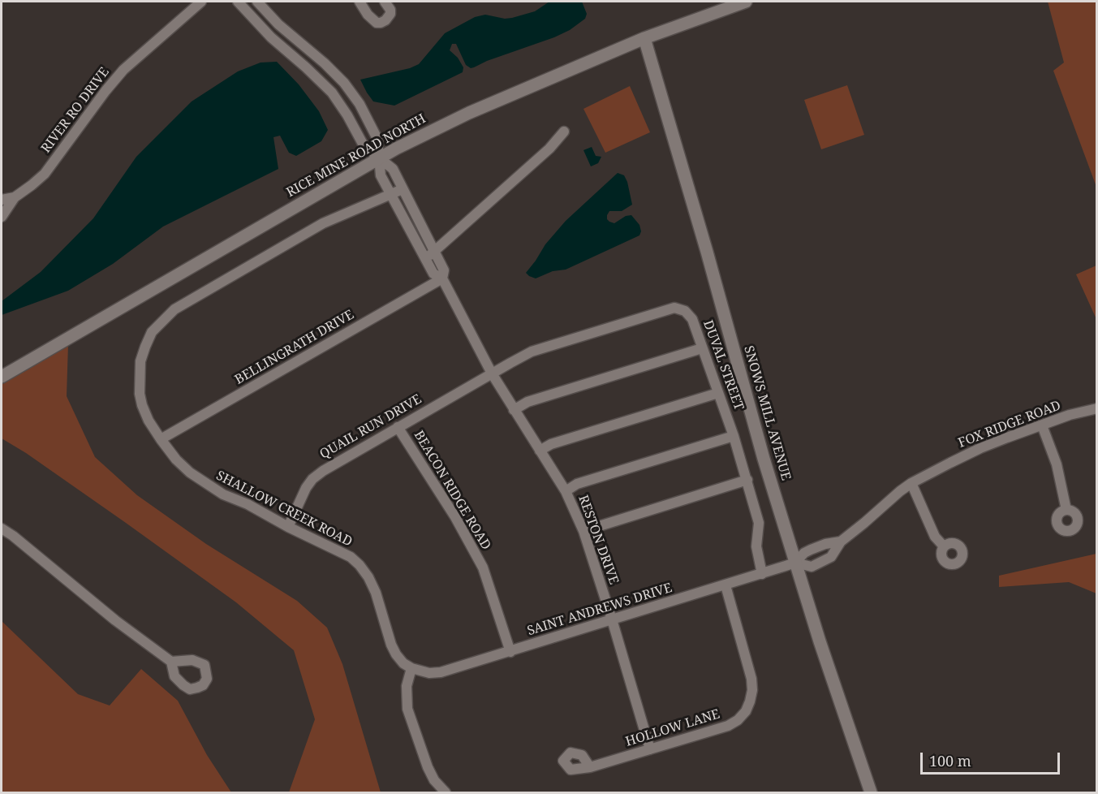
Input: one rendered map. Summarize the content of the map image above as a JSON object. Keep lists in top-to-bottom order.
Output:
{
  "streets": {
    "main road": ["RICE MINE ROAD NORTH", "SNOWS MILL AVENUE"],
    "street": [
      "RIVER RO DRIVE",
      "BELLINGRATH DRIVE",
      "DUVAL STREET",
      "FOX RIDGE ROAD",
      "QUAIL RUN DRIVE",
      "BEACON RIDGE ROAD",
      "SHALLOW CREEK ROAD",
      "RESTON DRIVE",
      "SAINT ANDREWS DRIVE",
      "HOLLOW LANE"
    ]
  },
  "crossings": [
    ["RICE MINE ROAD NORTH", "SNOWS MILL AVENUE"],
    ["RICE MINE ROAD NORTH", "RESTON DRIVE"],
    ["BELLINGRATH DRIVE", "SHALLOW CREEK ROAD"],
    ["BELLINGRATH DRIVE", "RESTON DRIVE"],
    ["DUVAL STREET", "QUAIL RUN DRIVE"],
    ["DUVAL STREET", "RESTON DRIVE"],
    ["DUVAL STREET", "SAINT ANDREWS DRIVE"],
    ["SNOWS MILL AVENUE", "FOX RIDGE ROAD"],
    ["SNOWS MILL AVENUE", "SAINT ANDREWS DRIVE"],
    ["FOX RIDGE ROAD", "SAINT ANDREWS DRIVE"],
    ["QUAIL RUN DRIVE", "BEACON RIDGE ROAD"],
    ["QUAIL RUN DRIVE", "SHALLOW CREEK ROAD"],
    ["QUAIL RUN DRIVE", "RESTON DRIVE"],
    ["BEACON RIDGE ROAD", "SAINT ANDREWS DRIVE"],
    ["SHALLOW CREEK ROAD", "RESTON DRIVE"],
    ["SHALLOW CREEK ROAD", "SAINT ANDREWS DRIVE"],
    ["RESTON DRIVE", "SAINT ANDREWS DRIVE"],
    ["RESTON DRIVE", "HOLLOW LANE"],
    ["SAINT ANDREWS DRIVE", "HOLLOW LANE"]
  ],
  "scale_bar": "100 m"
}
